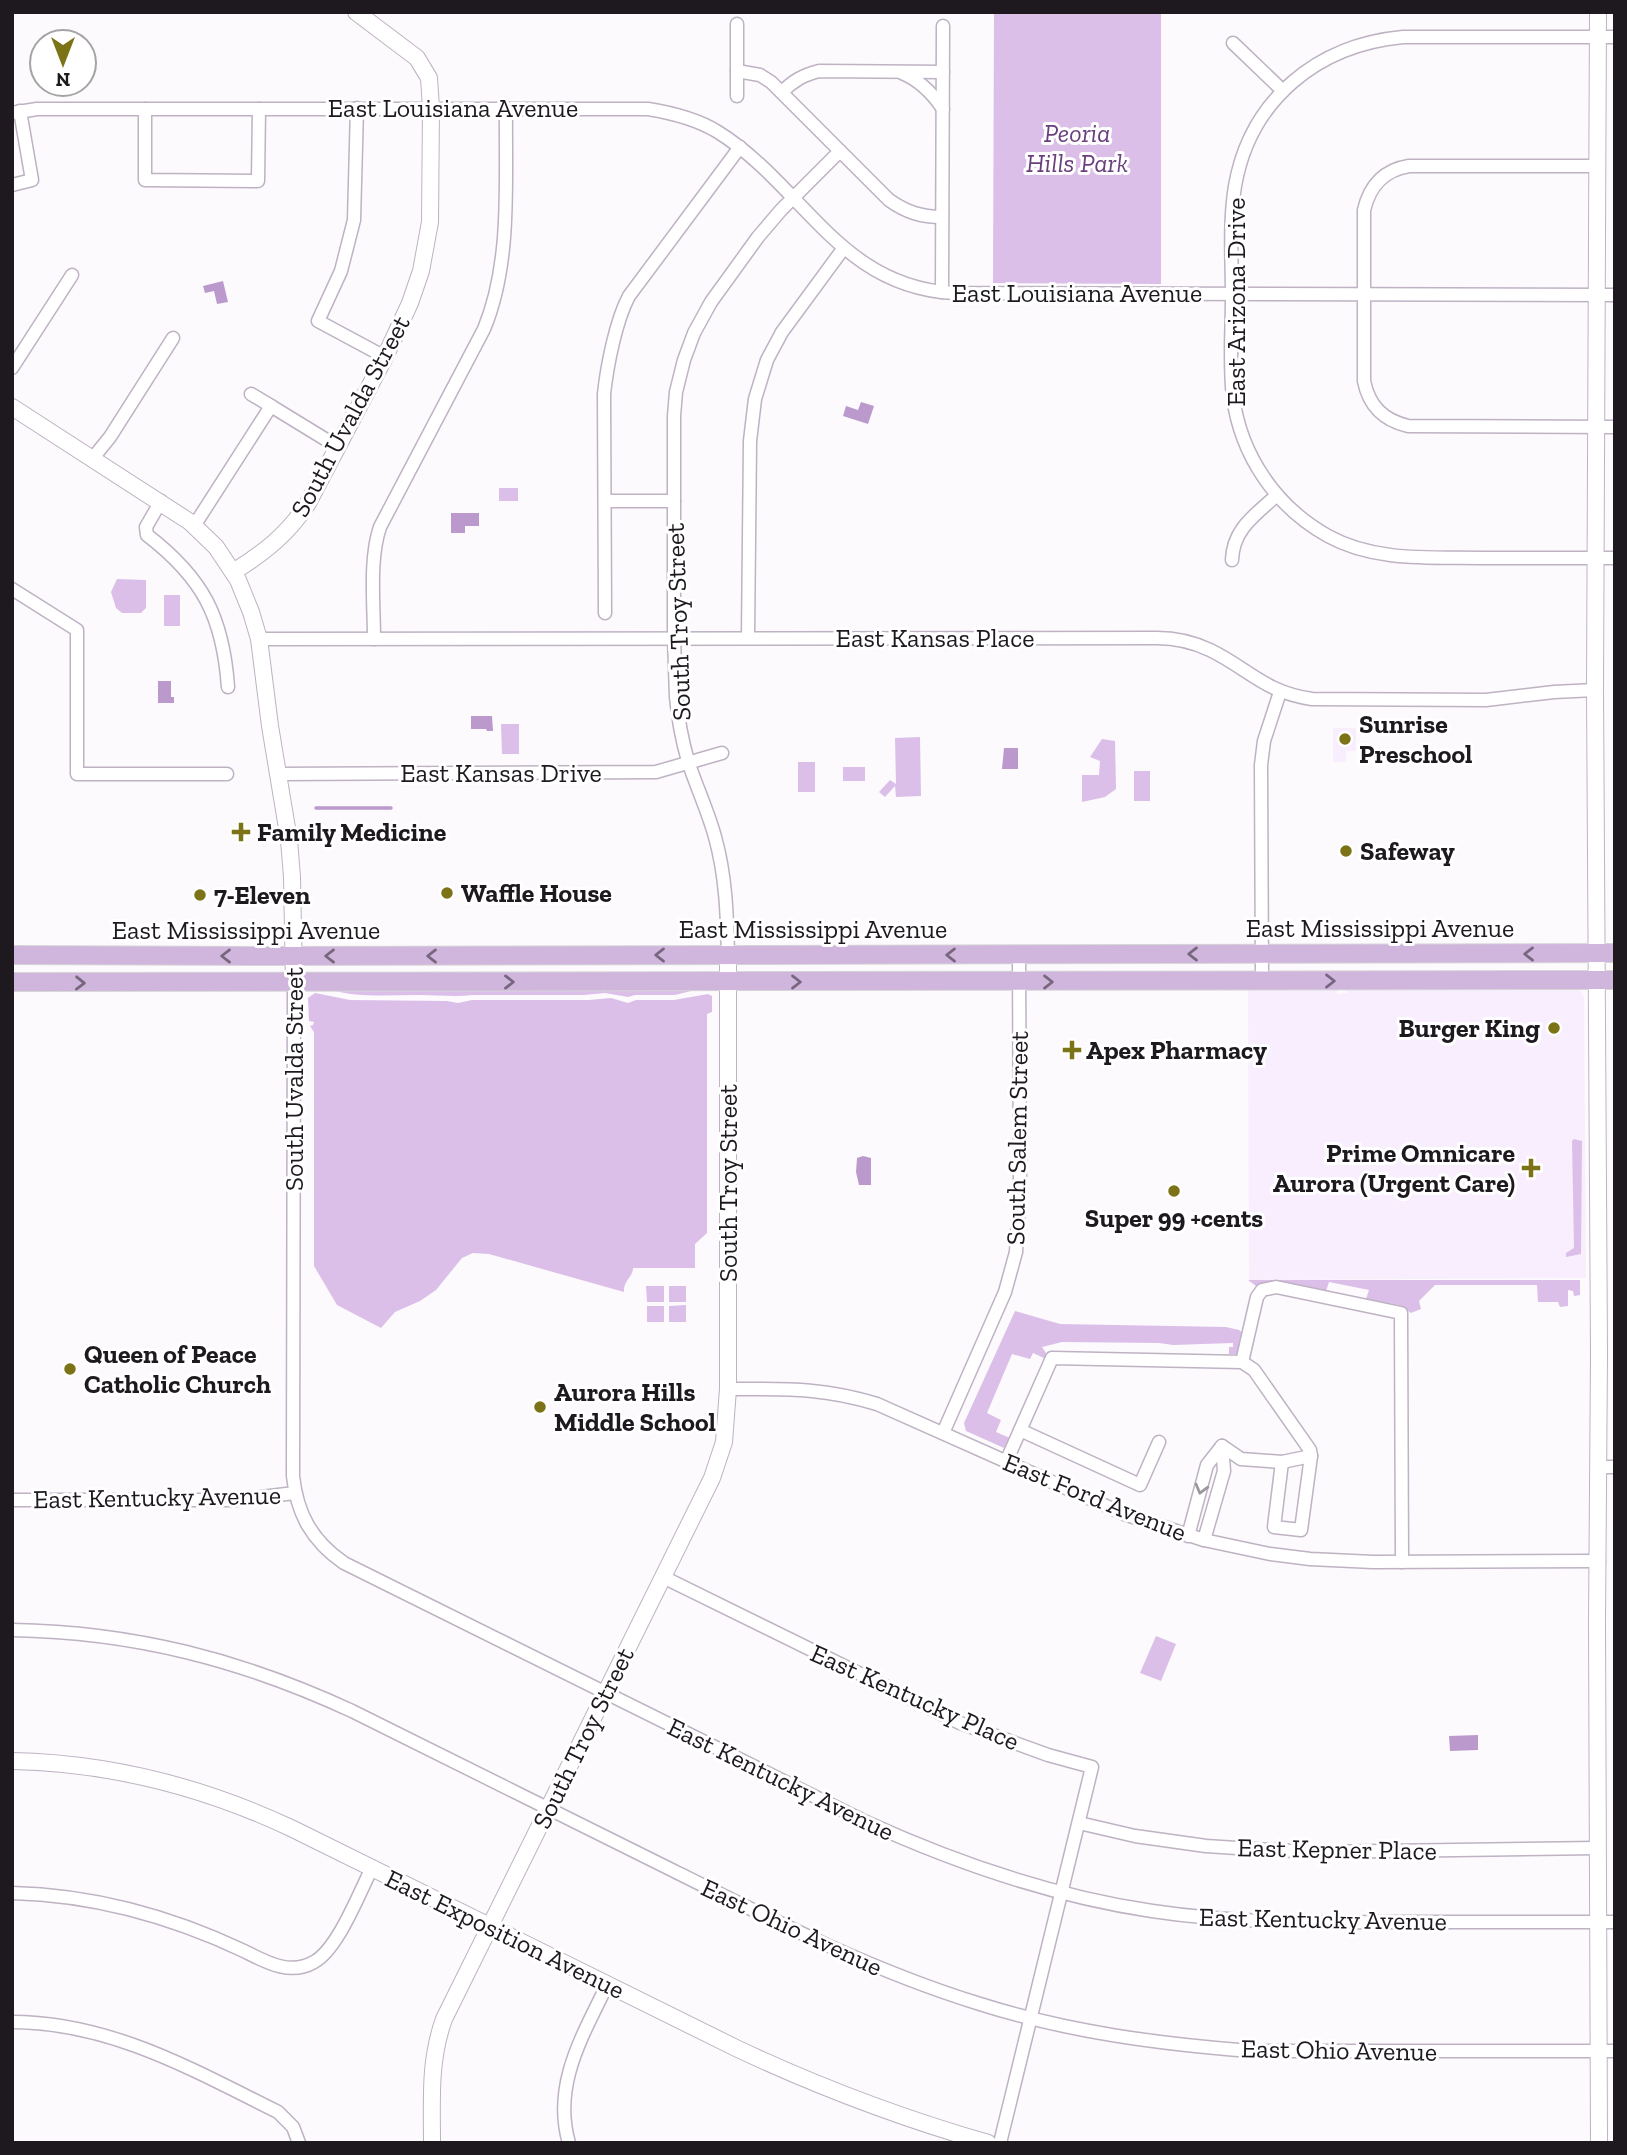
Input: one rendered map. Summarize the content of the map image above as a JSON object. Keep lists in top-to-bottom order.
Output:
{
  "streets": {
    "main road": ["East Mississippi Avenue"],
    "street": [
      "East Louisiana Avenue",
      "East Arizona Drive",
      "South Uvalda Street",
      "South Troy Street",
      "East Kansas Place",
      "East Kansas Drive",
      "South Salem Street",
      "East Kentucky Avenue",
      "East Ford Avenue",
      "East Kentucky Place",
      "East Kepner Place",
      "East Ohio Avenue",
      "East Exposition Avenue"
    ]
  },
  "crossings": [
    ["East Louisiana Avenue", "East Arizona Drive"],
    ["East Louisiana Avenue", "South Uvalda Street"],
    ["East Louisiana Avenue", "South Troy Street"],
    ["South Uvalda Street", "East Kansas Place"],
    ["South Uvalda Street", "East Kansas Drive"],
    ["South Uvalda Street", "East Mississippi Avenue"],
    ["South Uvalda Street", "East Kentucky Avenue"],
    ["South Troy Street", "East Kansas Place"],
    ["South Troy Street", "East Kansas Drive"],
    ["South Troy Street", "East Mississippi Avenue"],
    ["South Troy Street", "East Kentucky Avenue"],
    ["South Troy Street", "East Ford Avenue"],
    ["South Troy Street", "East Kentucky Place"],
    ["South Troy Street", "East Ohio Avenue"],
    ["South Troy Street", "East Exposition Avenue"],
    ["East Mississippi Avenue", "South Salem Street"],
    ["South Salem Street", "East Ford Avenue"],
    ["East Kentucky Avenue", "East Kentucky Place"],
    ["East Kentucky Place", "East Kepner Place"],
    ["East Kentucky Place", "East Ohio Avenue"]
  ],
  "parks": ["Peoria Hills Park"],
  "places": {
    "other": [
      "Sunrise Preschool",
      "Safeway",
      "Waffle House",
      "7-Eleven",
      "Burger King",
      "Super 99 +cents",
      "Queen of Peace Catholic Church",
      "Aurora Hills Middle School"
    ],
    "health": ["Family Medicine", "Apex Pharmacy", "Prime Omnicare Aurora (Urgent Care)"]
  },
  "north": "bottom"
}
